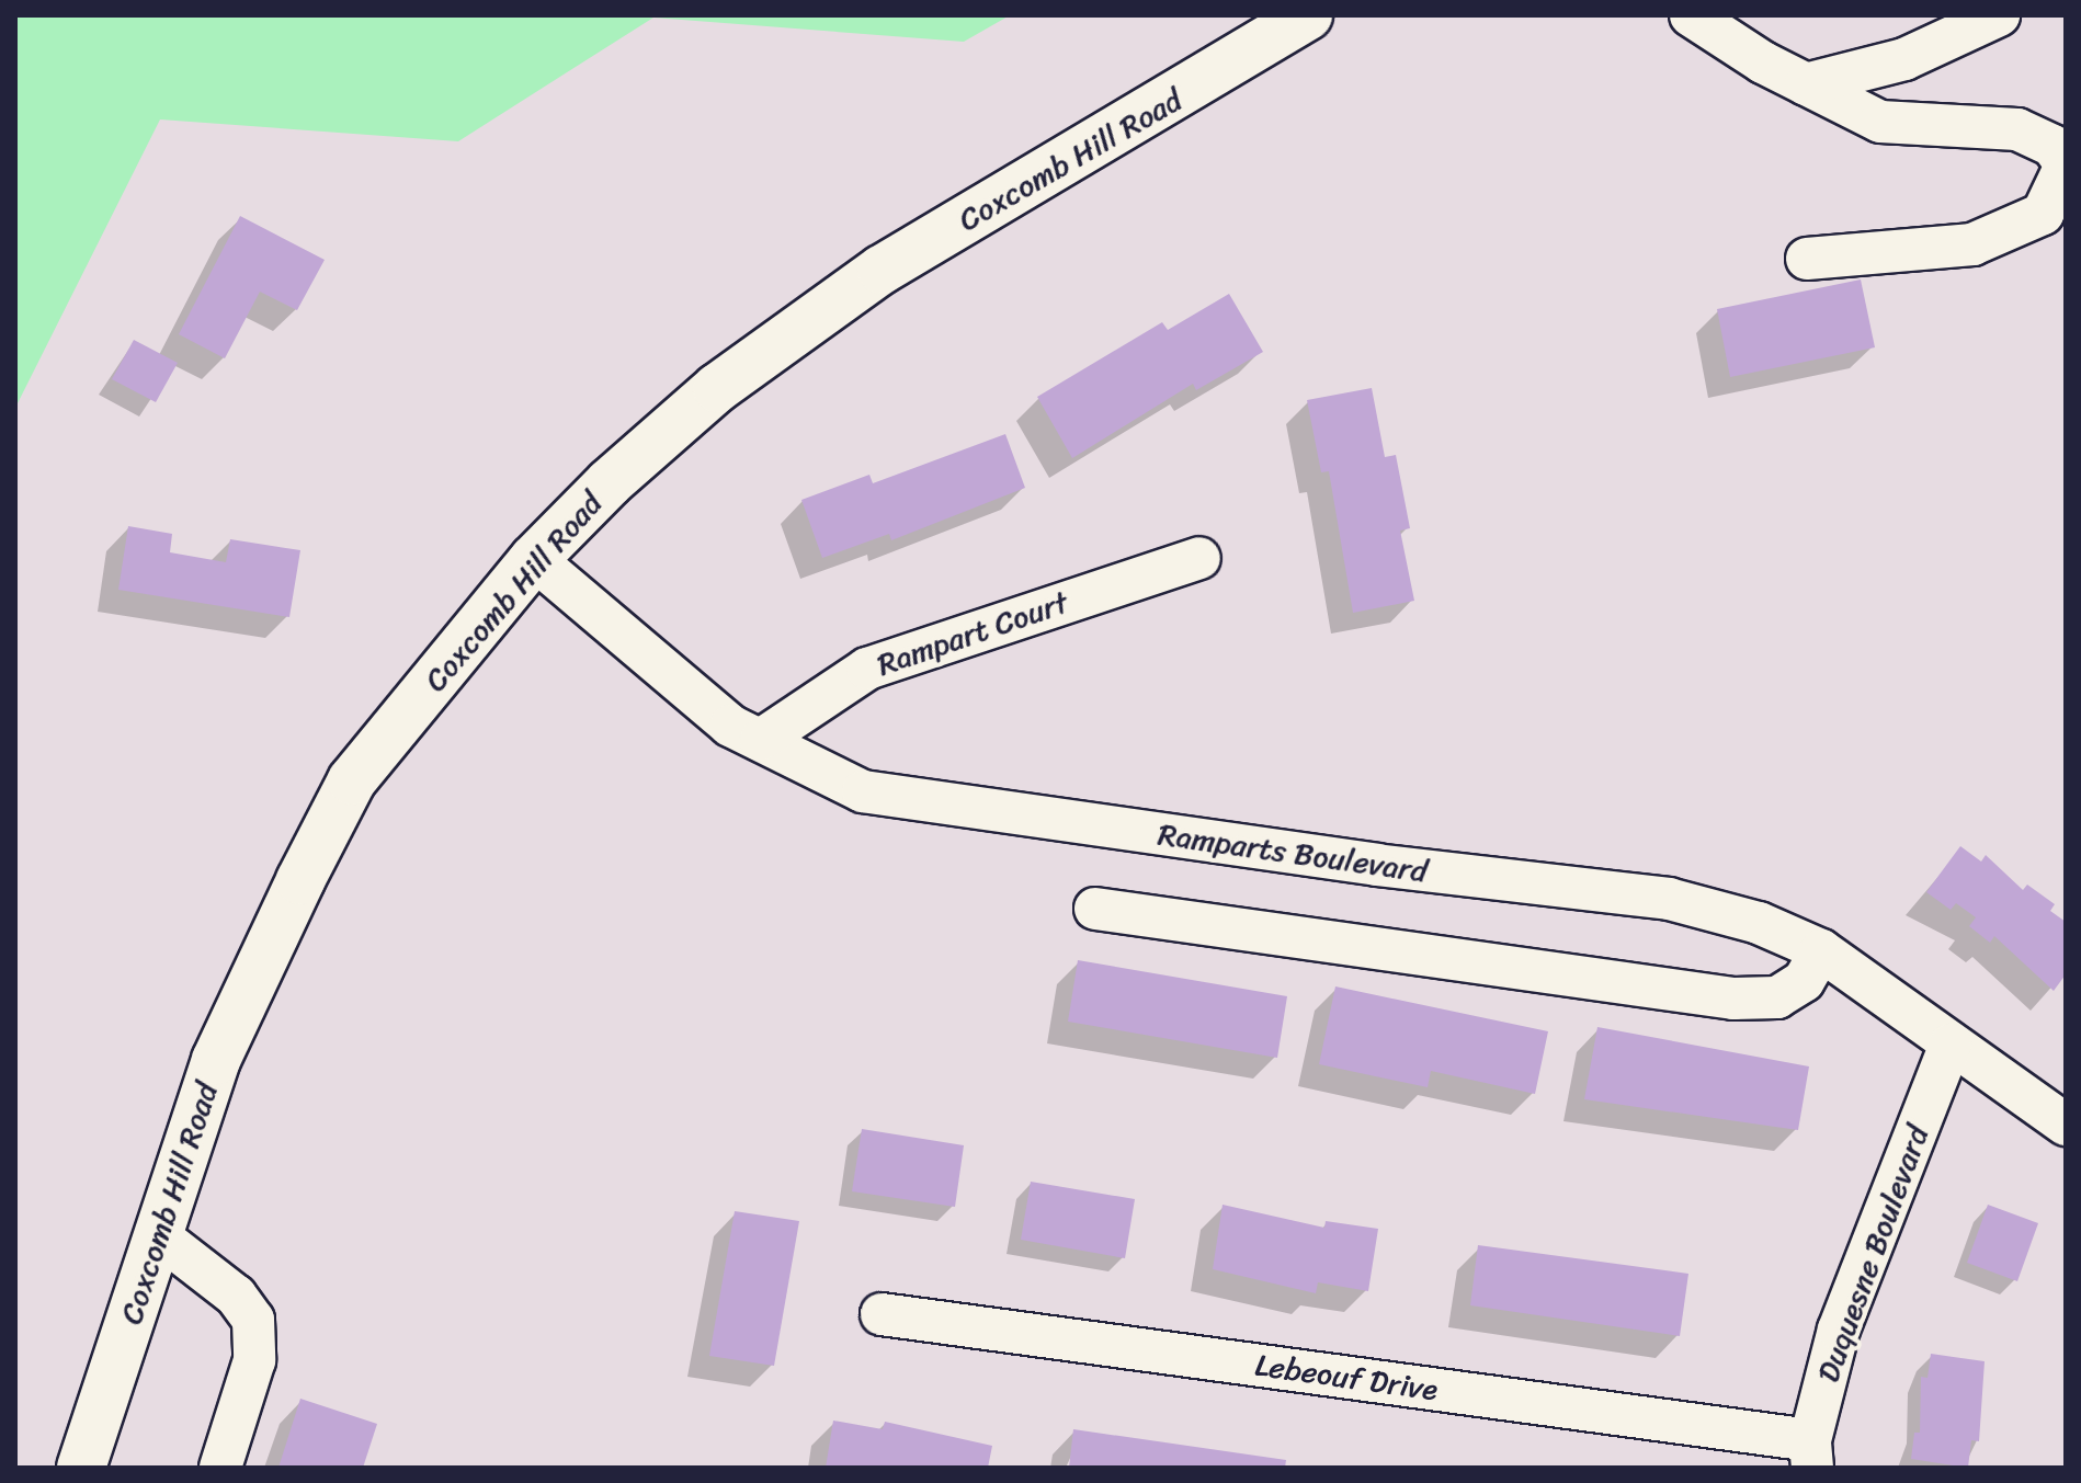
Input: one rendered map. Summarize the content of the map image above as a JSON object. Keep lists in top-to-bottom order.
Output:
{
  "streets": {
    "main road": ["Coxcomb Hill Road"],
    "street": [
      "Rampart Court",
      "Ramparts Boulevard",
      "Duquesne Boulevard",
      "Lebeouf Drive"
    ]
  },
  "crossings": [
    ["Coxcomb Hill Road", "Ramparts Boulevard"],
    ["Rampart Court", "Ramparts Boulevard"],
    ["Ramparts Boulevard", "Duquesne Boulevard"],
    ["Duquesne Boulevard", "Lebeouf Drive"]
  ]
}
